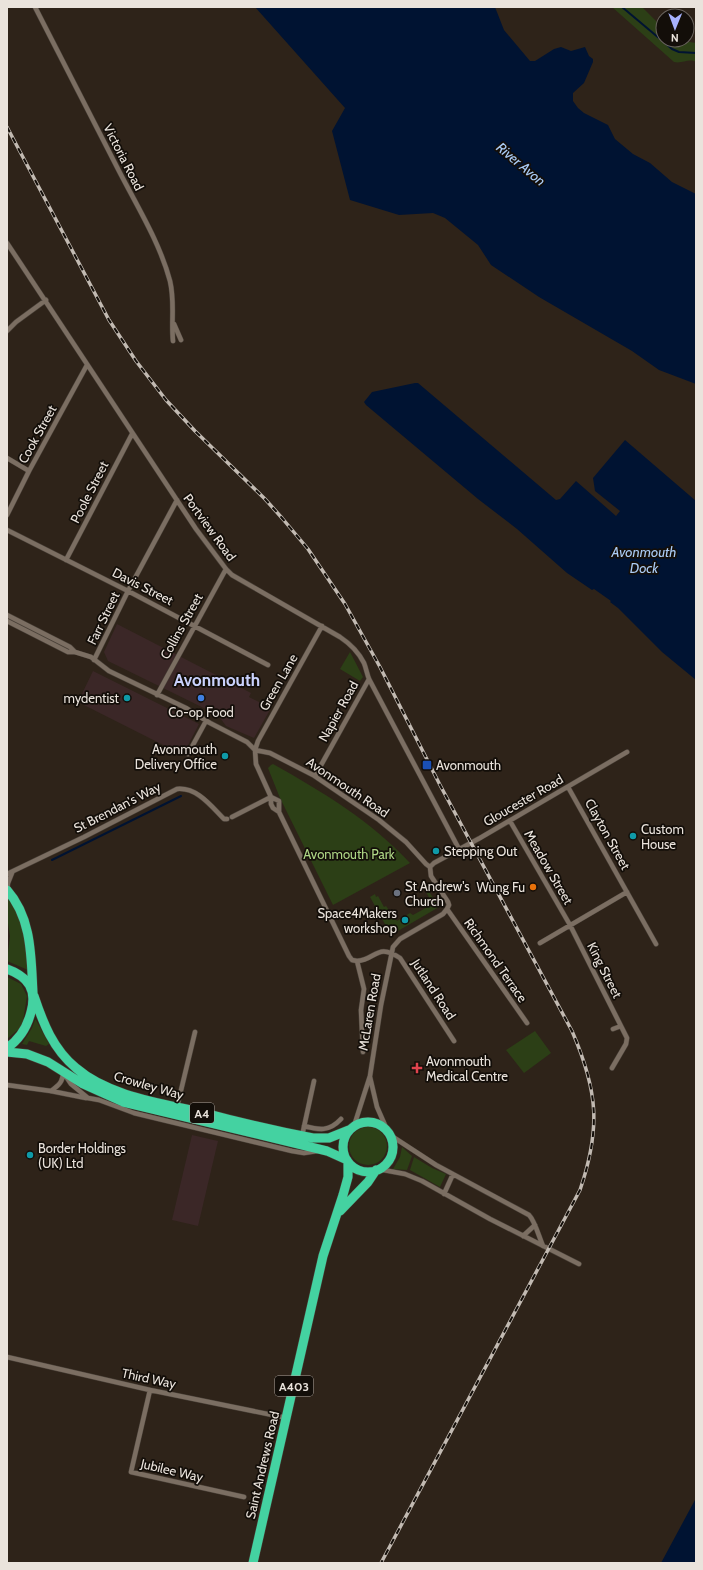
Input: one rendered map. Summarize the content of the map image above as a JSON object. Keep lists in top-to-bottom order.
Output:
{
  "streets": {
    "highway": [
      "Crowley Way",
      "A4",
      "A403",
      "Saint Andrews Road"
    ],
    "street": [
      "Victoria Road",
      "Cook Street",
      "Poole Street",
      "Portview Road",
      "Davis Street",
      "Farr Street",
      "Collins Street",
      "Green Lane",
      "Napier Road",
      "Avonmouth Road",
      "Gloucester Road",
      "St Brendan's Way",
      "Clayton Street",
      "Meadow Street",
      "Richmond Terrace",
      "King Street",
      "Jutland Road",
      "McLaren Road",
      "Third Way",
      "Jubilee Way"
    ]
  },
  "crossings": [
    ["Cook Street", "Portview Road"],
    ["Poole Street", "Portview Road"],
    ["Poole Street", "Davis Street"],
    ["Portview Road", "Farr Street"],
    ["Portview Road", "Collins Street"],
    ["Portview Road", "Green Lane"],
    ["Portview Road", "Napier Road"],
    ["Portview Road", "Gloucester Road"],
    ["Davis Street", "Farr Street"],
    ["Davis Street", "Collins Street"],
    ["Farr Street", "Avonmouth Road"],
    ["Collins Street", "Avonmouth Road"],
    ["Green Lane", "Avonmouth Road"],
    ["Napier Road", "Avonmouth Road"],
    ["Avonmouth Road", "Gloucester Road"],
    ["Avonmouth Road", "Richmond Terrace"],
    ["Gloucester Road", "Clayton Street"],
    ["Gloucester Road", "Meadow Street"],
    ["Gloucester Road", "Richmond Terrace"],
    ["St Brendan's Way", "A4"],
    ["Meadow Street", "King Street"],
    ["Richmond Terrace", "McLaren Road"],
    ["Jutland Road", "McLaren Road"],
    ["McLaren Road", "Crowley Way"],
    ["McLaren Road", "Saint Andrews Road"],
    ["Crowley Way", "A4"],
    ["Crowley Way", "Saint Andrews Road"],
    ["Third Way", "Saint Andrews Road"],
    ["Third Way", "Jubilee Way"]
  ],
  "districts": ["Avonmouth"],
  "water": ["River Avon", "Avonmouth Dock"],
  "parks": ["Avonmouth Park"],
  "places": {
    "other": [
      "mydentist",
      "Co-op Food",
      "Avonmouth Delivery Office",
      "Custom House",
      "Stepping Out",
      "Wung Fu",
      "St Andrew's Church",
      "Space4Makers workshop",
      "Border Holdings (UK) Ltd"
    ],
    "transit": ["Avonmouth"],
    "health": ["Avonmouth Medical Centre"]
  },
  "north": "bottom"
}
